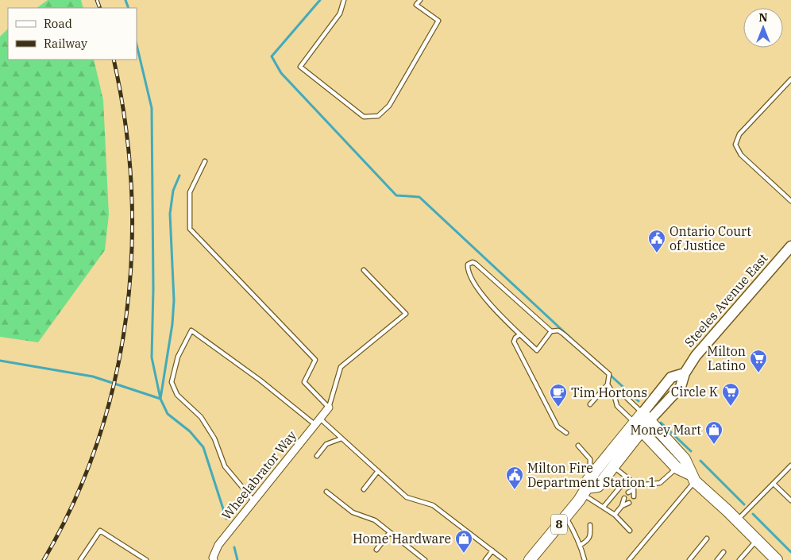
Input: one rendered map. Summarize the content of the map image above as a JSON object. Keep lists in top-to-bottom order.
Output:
{
  "streets": {
    "main road": ["Steeles Avenue East", "8"],
    "street": ["Wheelabrator Way"]
  },
  "places": {
    "public building": ["Ontario Court of Justice", "Milton Fire Department Station 1"],
    "supermarket": ["Milton Latino", "Circle K"],
    "cafe": ["Tim Hortons"],
    "shop": ["Money Mart", "Home Hardware"]
  },
  "legend": ["Road", "Railway"],
  "north": "top"
}
